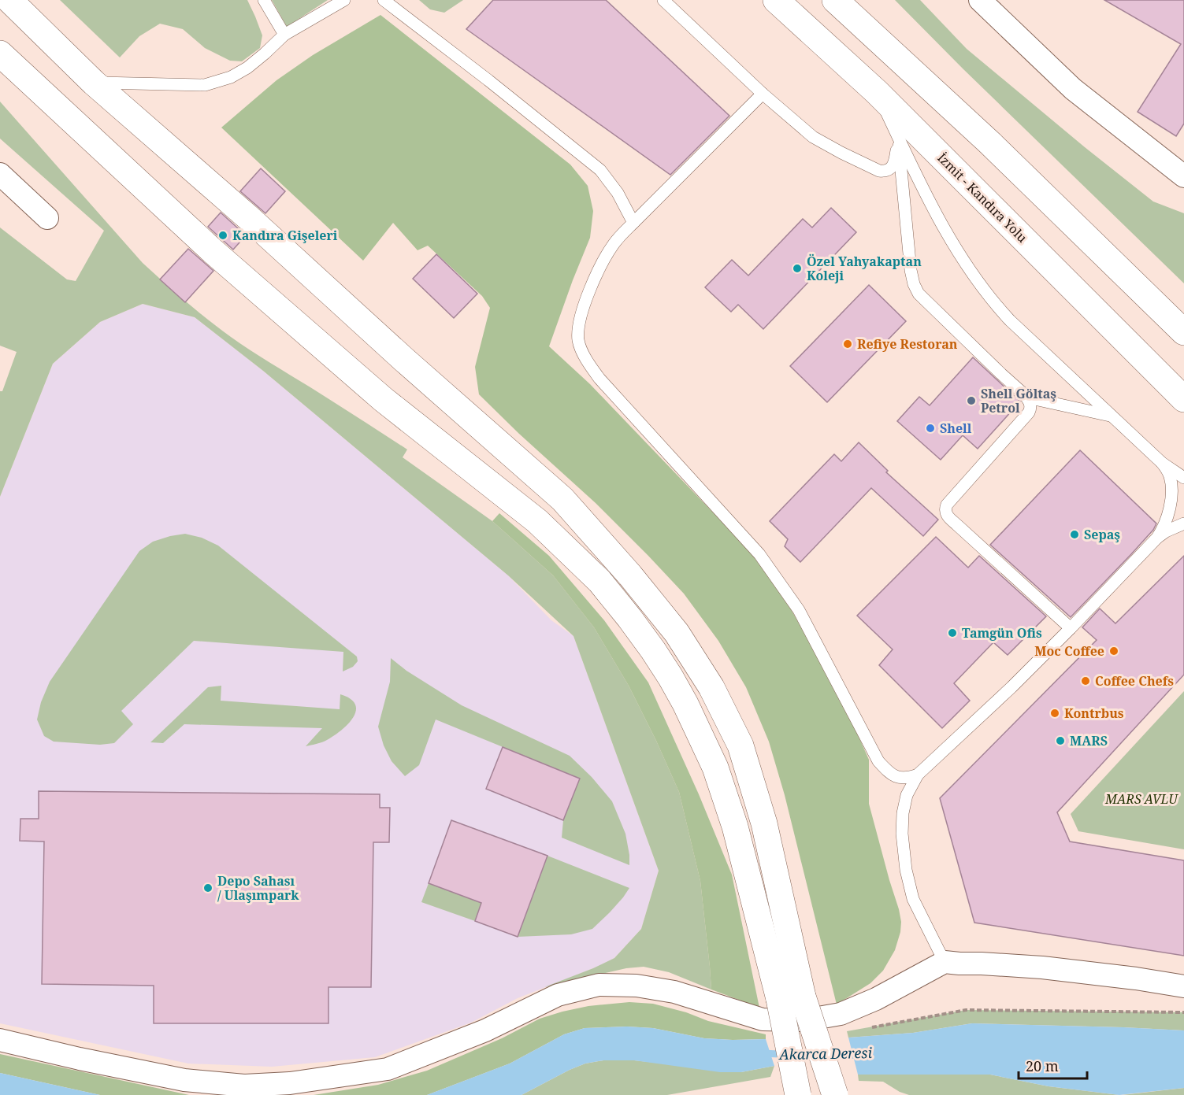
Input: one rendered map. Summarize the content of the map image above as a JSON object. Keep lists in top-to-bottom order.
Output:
{
  "streets": {
    "highway": ["İzmit - Kandıra Yolu"]
  },
  "water": ["Akarca Deresi"],
  "parks": ["MARS AVLU"],
  "places": [
    "Kandıra Gişeleri",
    "Özel Yahyakaptan Koleji",
    "Refiye Restoran",
    "Shell Göltaş Petrol",
    "Shell",
    "Sepaş",
    "Tamgün Ofis",
    "Moc Coffee",
    "Coffee Chefs",
    "Kontrbus",
    "MARS",
    "Depo Sahası / Ulaşımpark"
  ],
  "scale_bar": "20 m"
}
